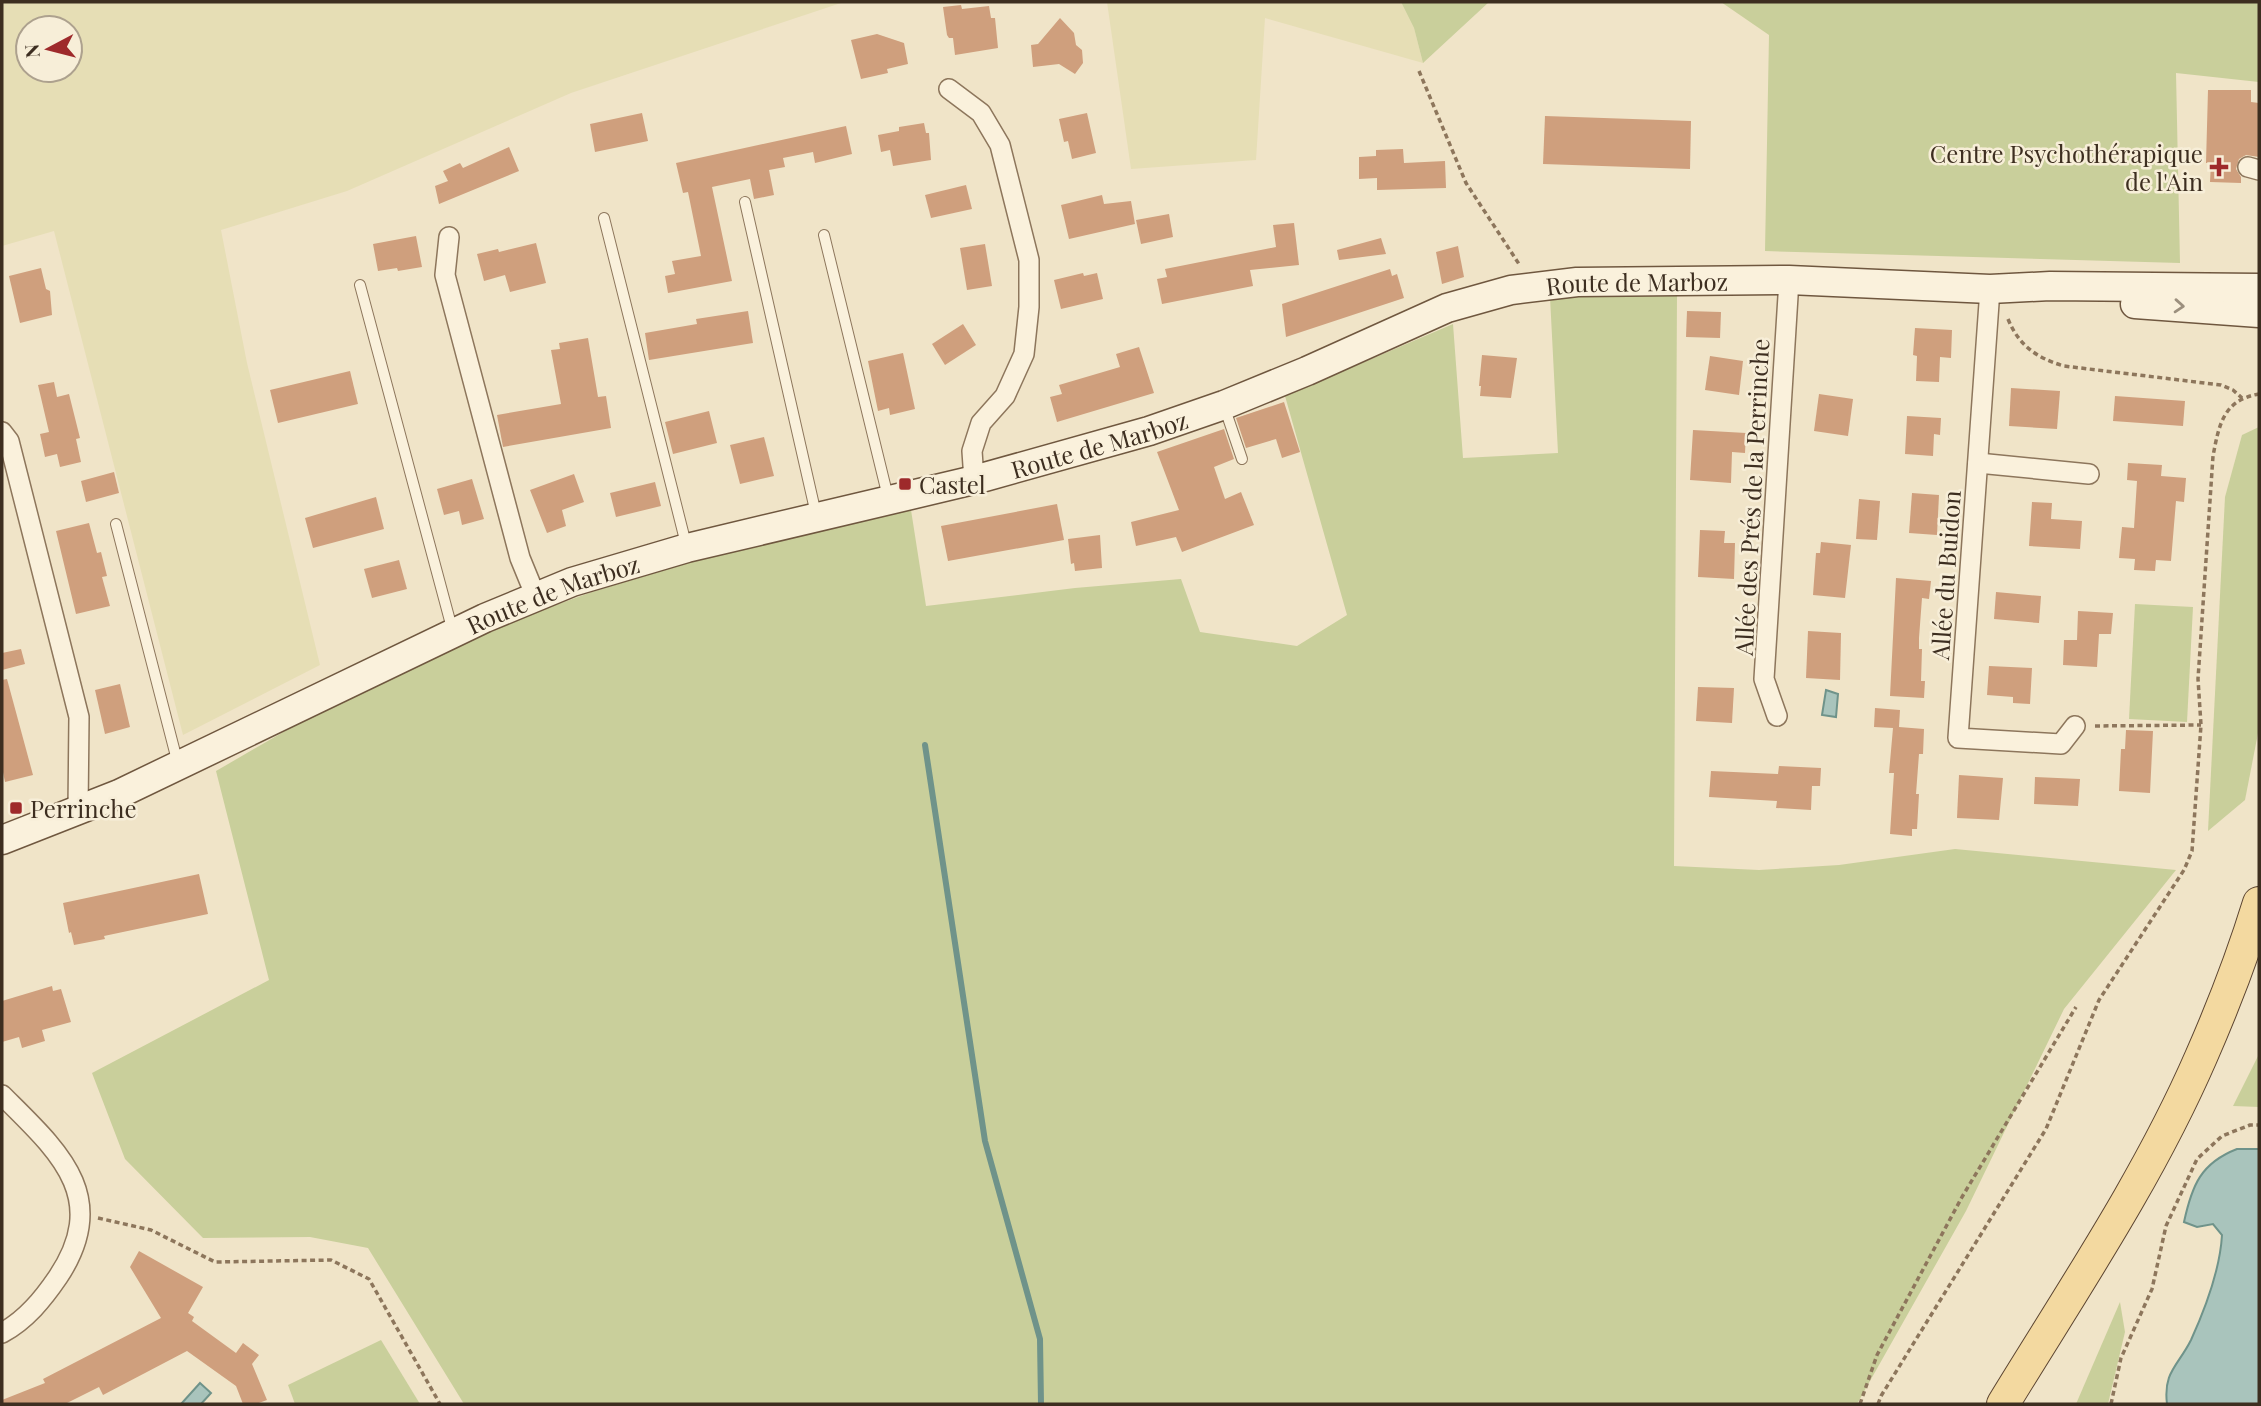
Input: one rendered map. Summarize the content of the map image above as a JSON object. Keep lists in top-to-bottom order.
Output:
{
  "streets": {
    "main road": ["Route de Marboz"],
    "street": ["Allée des Prés de la Perrinche", "Allée du Buidon"]
  },
  "crossings": [
    ["Route de Marboz", "Allée des Prés de la Perrinche"],
    ["Route de Marboz", "Allée du Buidon"]
  ],
  "places": {
    "health": ["Centre Psychothérapique de l'Ain"],
    "transit": ["Castel", "Perrinche"]
  },
  "north": "left"
}
